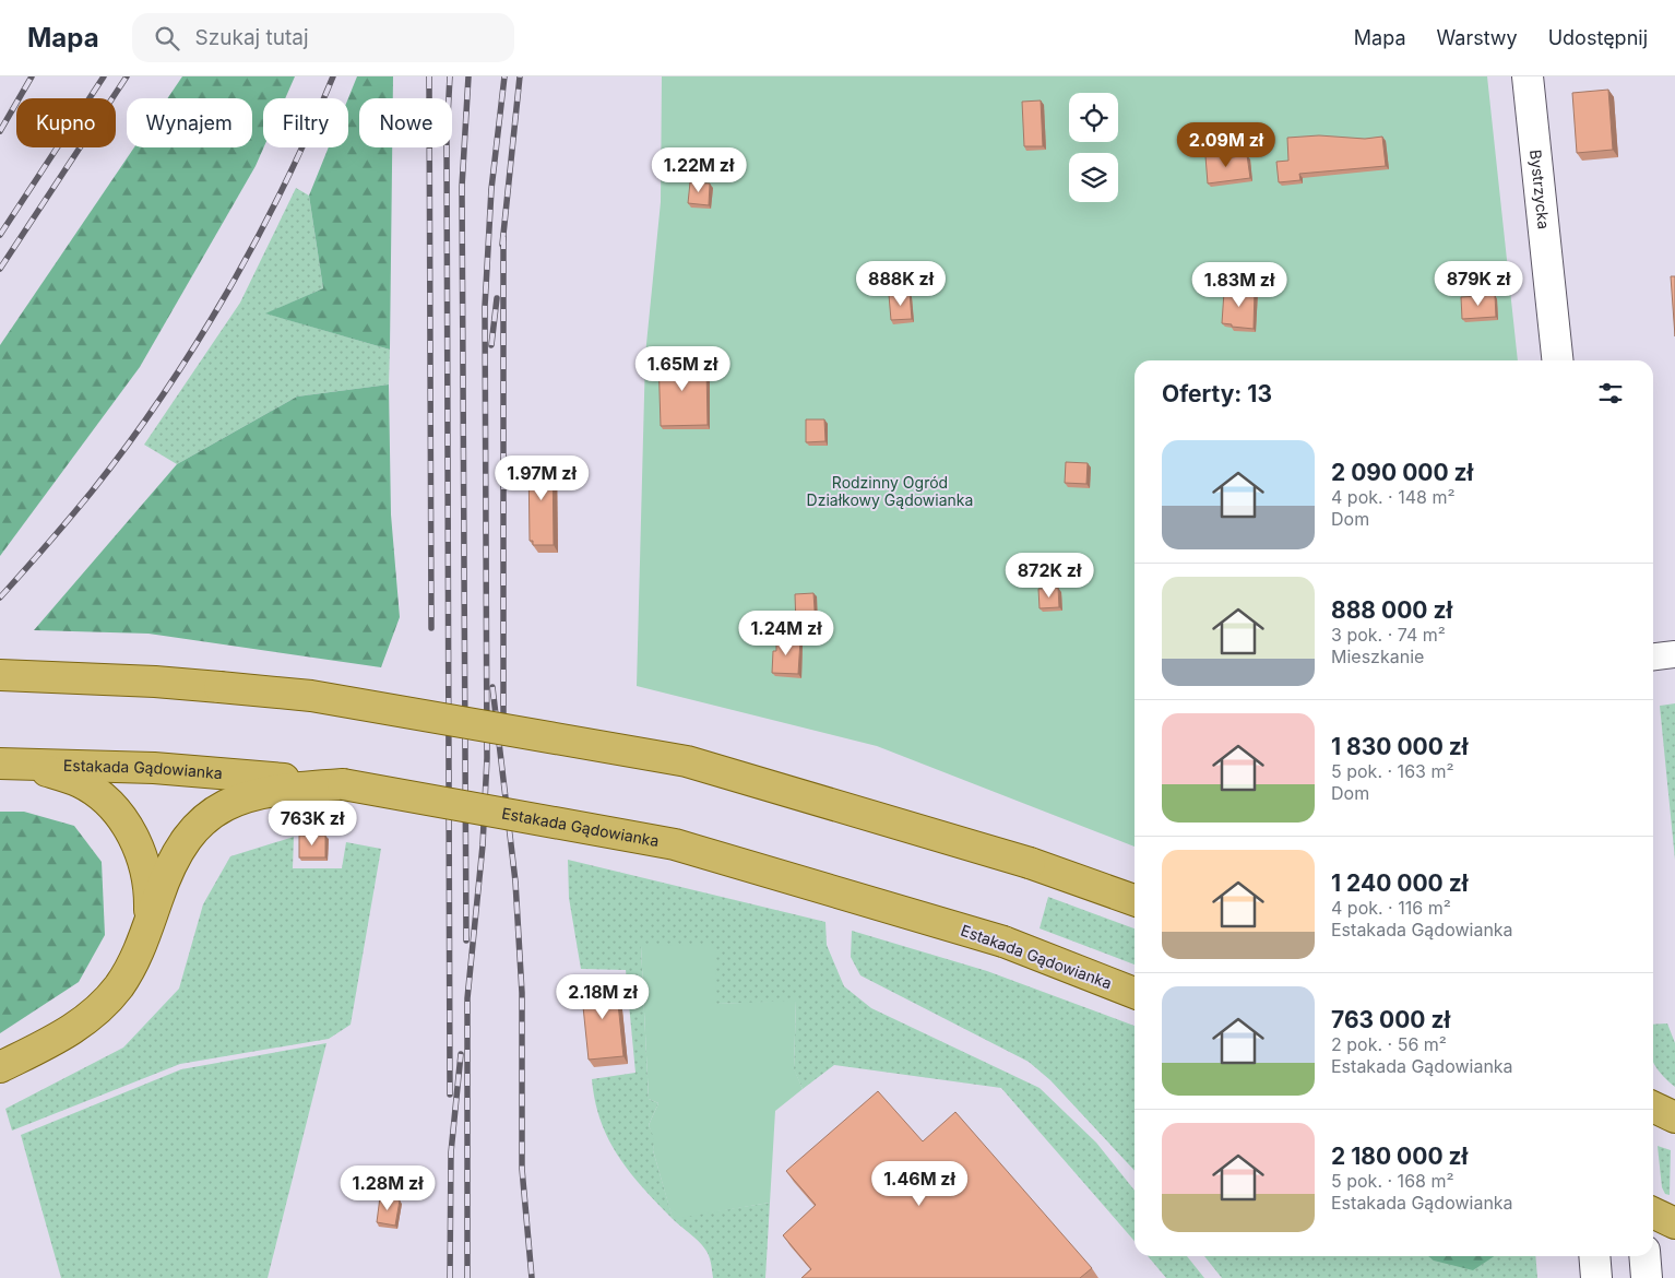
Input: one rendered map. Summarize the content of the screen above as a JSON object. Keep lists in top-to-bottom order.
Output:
{
  "streets": {
    "main road": ["Estakada Gądowianka"],
    "street": ["Bystrzycka"]
  },
  "parks": ["Rodzinny Ogród Działkowy Gądowianka"],
  "page": {
    "header": "Mapa",
    "search": "Szukaj tutaj",
    "nav": ["Mapa", "Warstwy", "Udostępnij"],
    "chip": [
      "Kupno",
      "Wynajem",
      "Filtry",
      "Nowe"
    ],
    "price": [
      "2.09M zł",
      "1.22M zł",
      "888K zł",
      "879K zł",
      "1.83M zł",
      "1.65M zł",
      "1.97M zł",
      "872K zł",
      "1.24M zł",
      "763K zł",
      "2.18M zł",
      "1.46M zł",
      "1.28M zł"
    ],
    "heading": "Oferty: 13",
    "list": [
      {
        "name": "2 090 000 zł",
        "note": "4 pok. · 148 m² · Dom"
      },
      {
        "name": "888 000 zł",
        "note": "3 pok. · 74 m² · Mieszkanie"
      },
      {
        "name": "1 830 000 zł",
        "note": "5 pok. · 163 m² · Dom"
      },
      {
        "name": "1 240 000 zł",
        "note": "4 pok. · 116 m² · Estakada Gądowianka"
      },
      {
        "name": "763 000 zł",
        "note": "2 pok. · 56 m² · Estakada Gądowianka"
      },
      {
        "name": "2 180 000 zł",
        "note": "5 pok. · 168 m² · Estakada Gądowianka"
      }
    ]
  }
}
